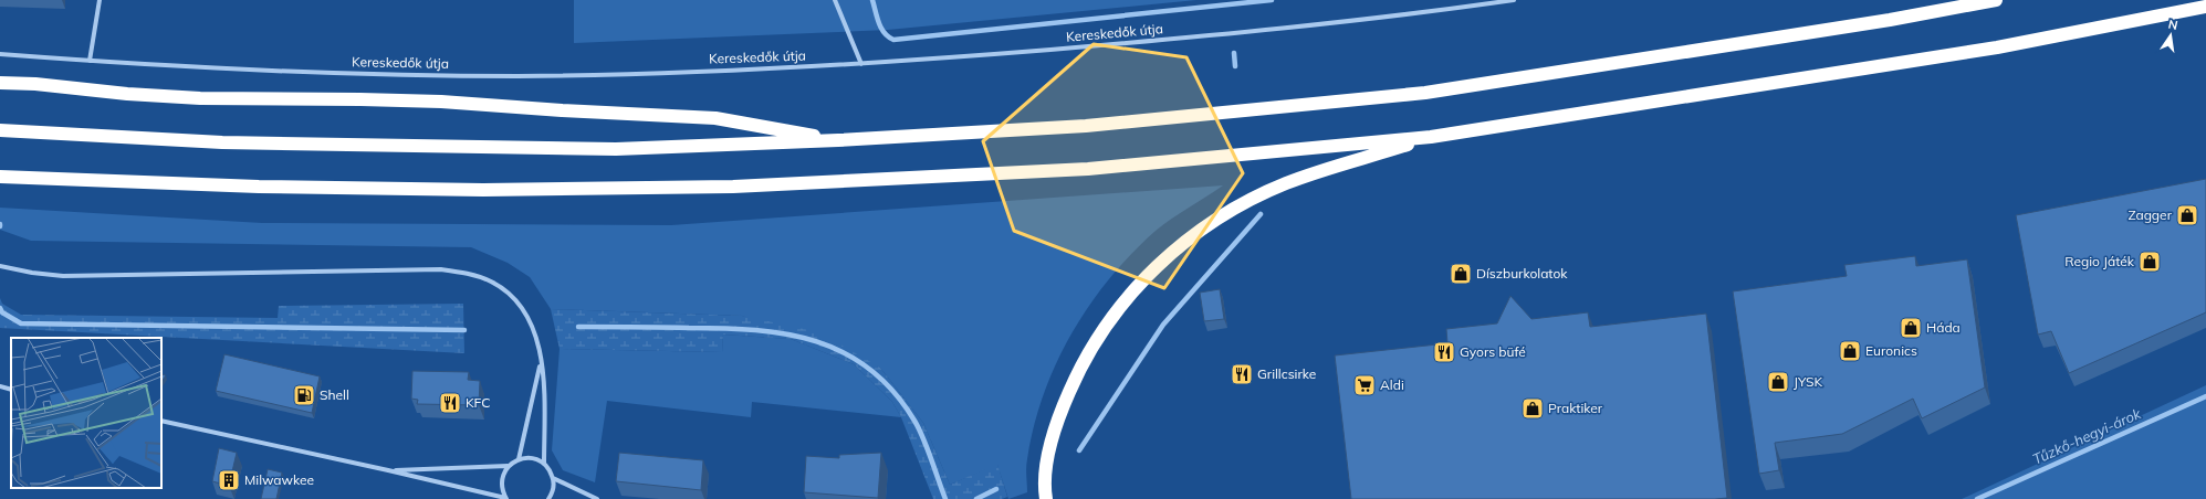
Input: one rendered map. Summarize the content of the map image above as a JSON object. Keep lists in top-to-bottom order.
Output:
{
  "streets": {
    "street": ["Kereskedők útja"]
  },
  "water": ["Tűzkő-hegyi-árok"],
  "places": {
    "shop": [
      "Zagger",
      "Regio Játék",
      "Díszburkolatok",
      "Háda",
      "Euronics",
      "JYSK",
      "Praktiker"
    ],
    "restaurant": ["Gyors büfé", "Grillcsirke", "KFC"],
    "supermarket": ["Aldi"],
    "fuel station": ["Shell"],
    "building": ["Milwawkee"]
  },
  "north": "top"
}
